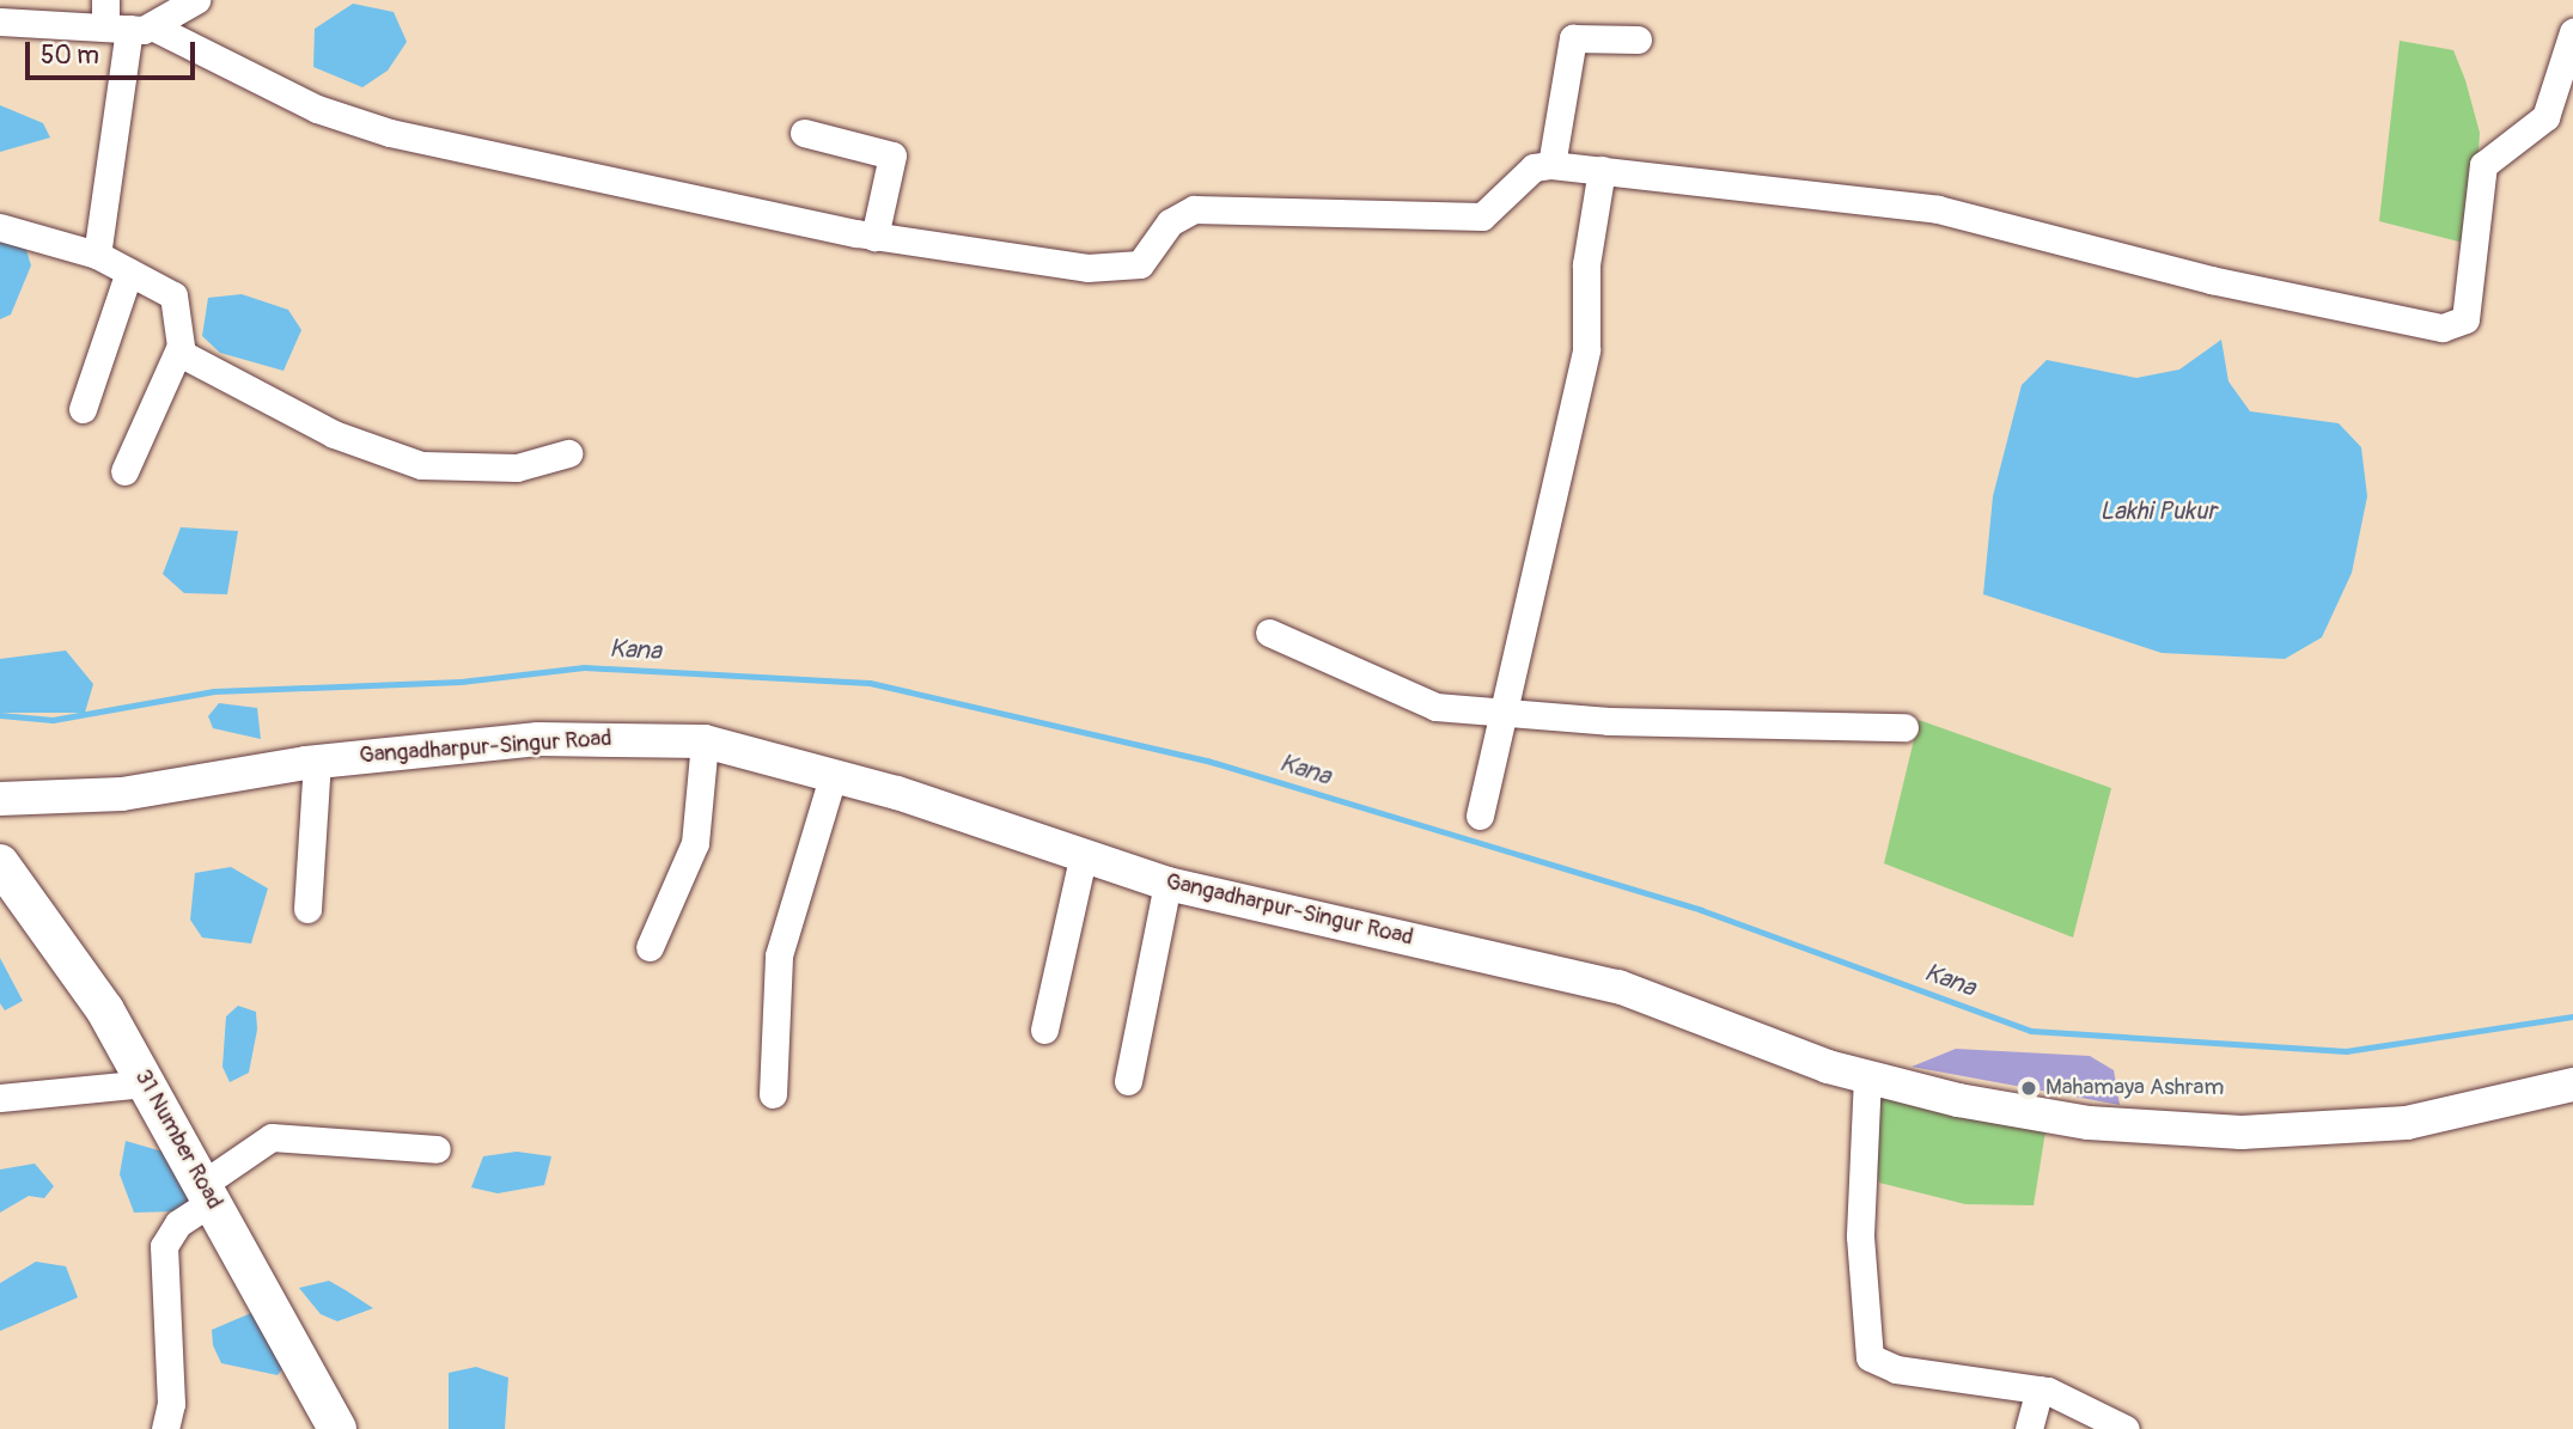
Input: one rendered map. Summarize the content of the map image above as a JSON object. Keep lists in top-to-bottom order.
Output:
{
  "streets": {
    "main road": ["31 Number Road"],
    "street": ["Gangadharpur-Singur Road"]
  },
  "water": ["Lakhi Pukur", "Kana"],
  "places": ["Mahamaya Ashram"],
  "scale_bar": "50 m"
}
